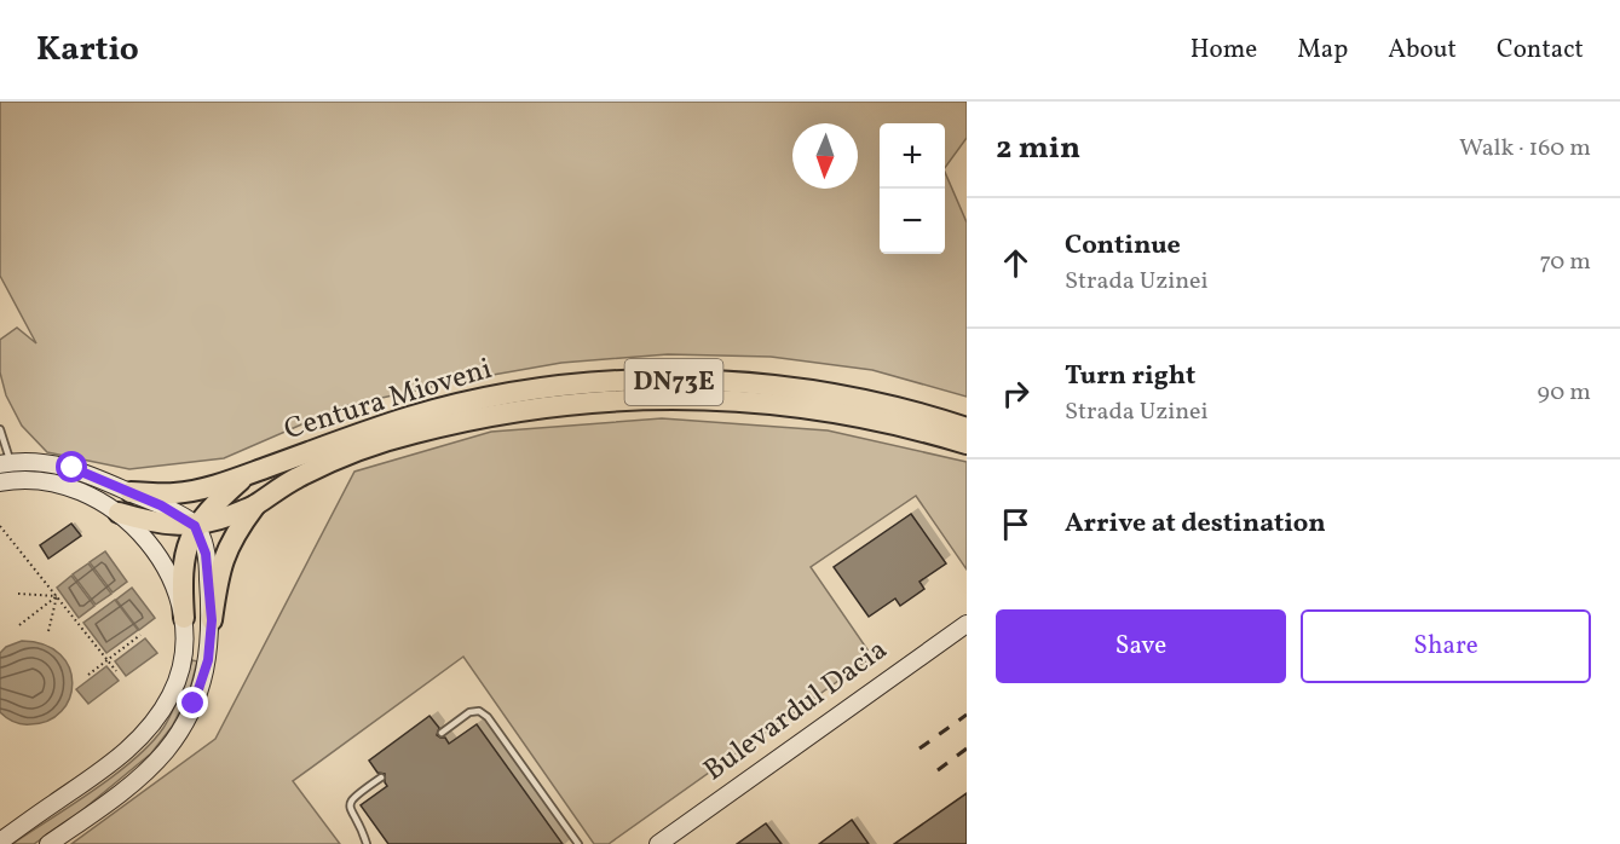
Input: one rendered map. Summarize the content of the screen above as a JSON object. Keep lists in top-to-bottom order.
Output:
{
  "streets": {
    "highway": ["DN73E", "Centura Mioveni"],
    "street": ["Bulevardul Dacia"]
  },
  "crossings": [
    ["DN73E", "Centura Mioveni"]
  ],
  "north": "bottom",
  "page": {
    "header": "Kartio",
    "nav": [
      "Home",
      "Map",
      "About",
      "Contact"
    ],
    "heading": ["2 min", "Walk · 160 m"],
    "map_buttons": ["+", "−"],
    "list": [
      ["Continue", "Strada Uzinei", "70 m"],
      ["Turn right", "Strada Uzinei", "90 m"],
      "Arrive at destination"
    ],
    "buttons": ["Save", "Share"]
  }
}
